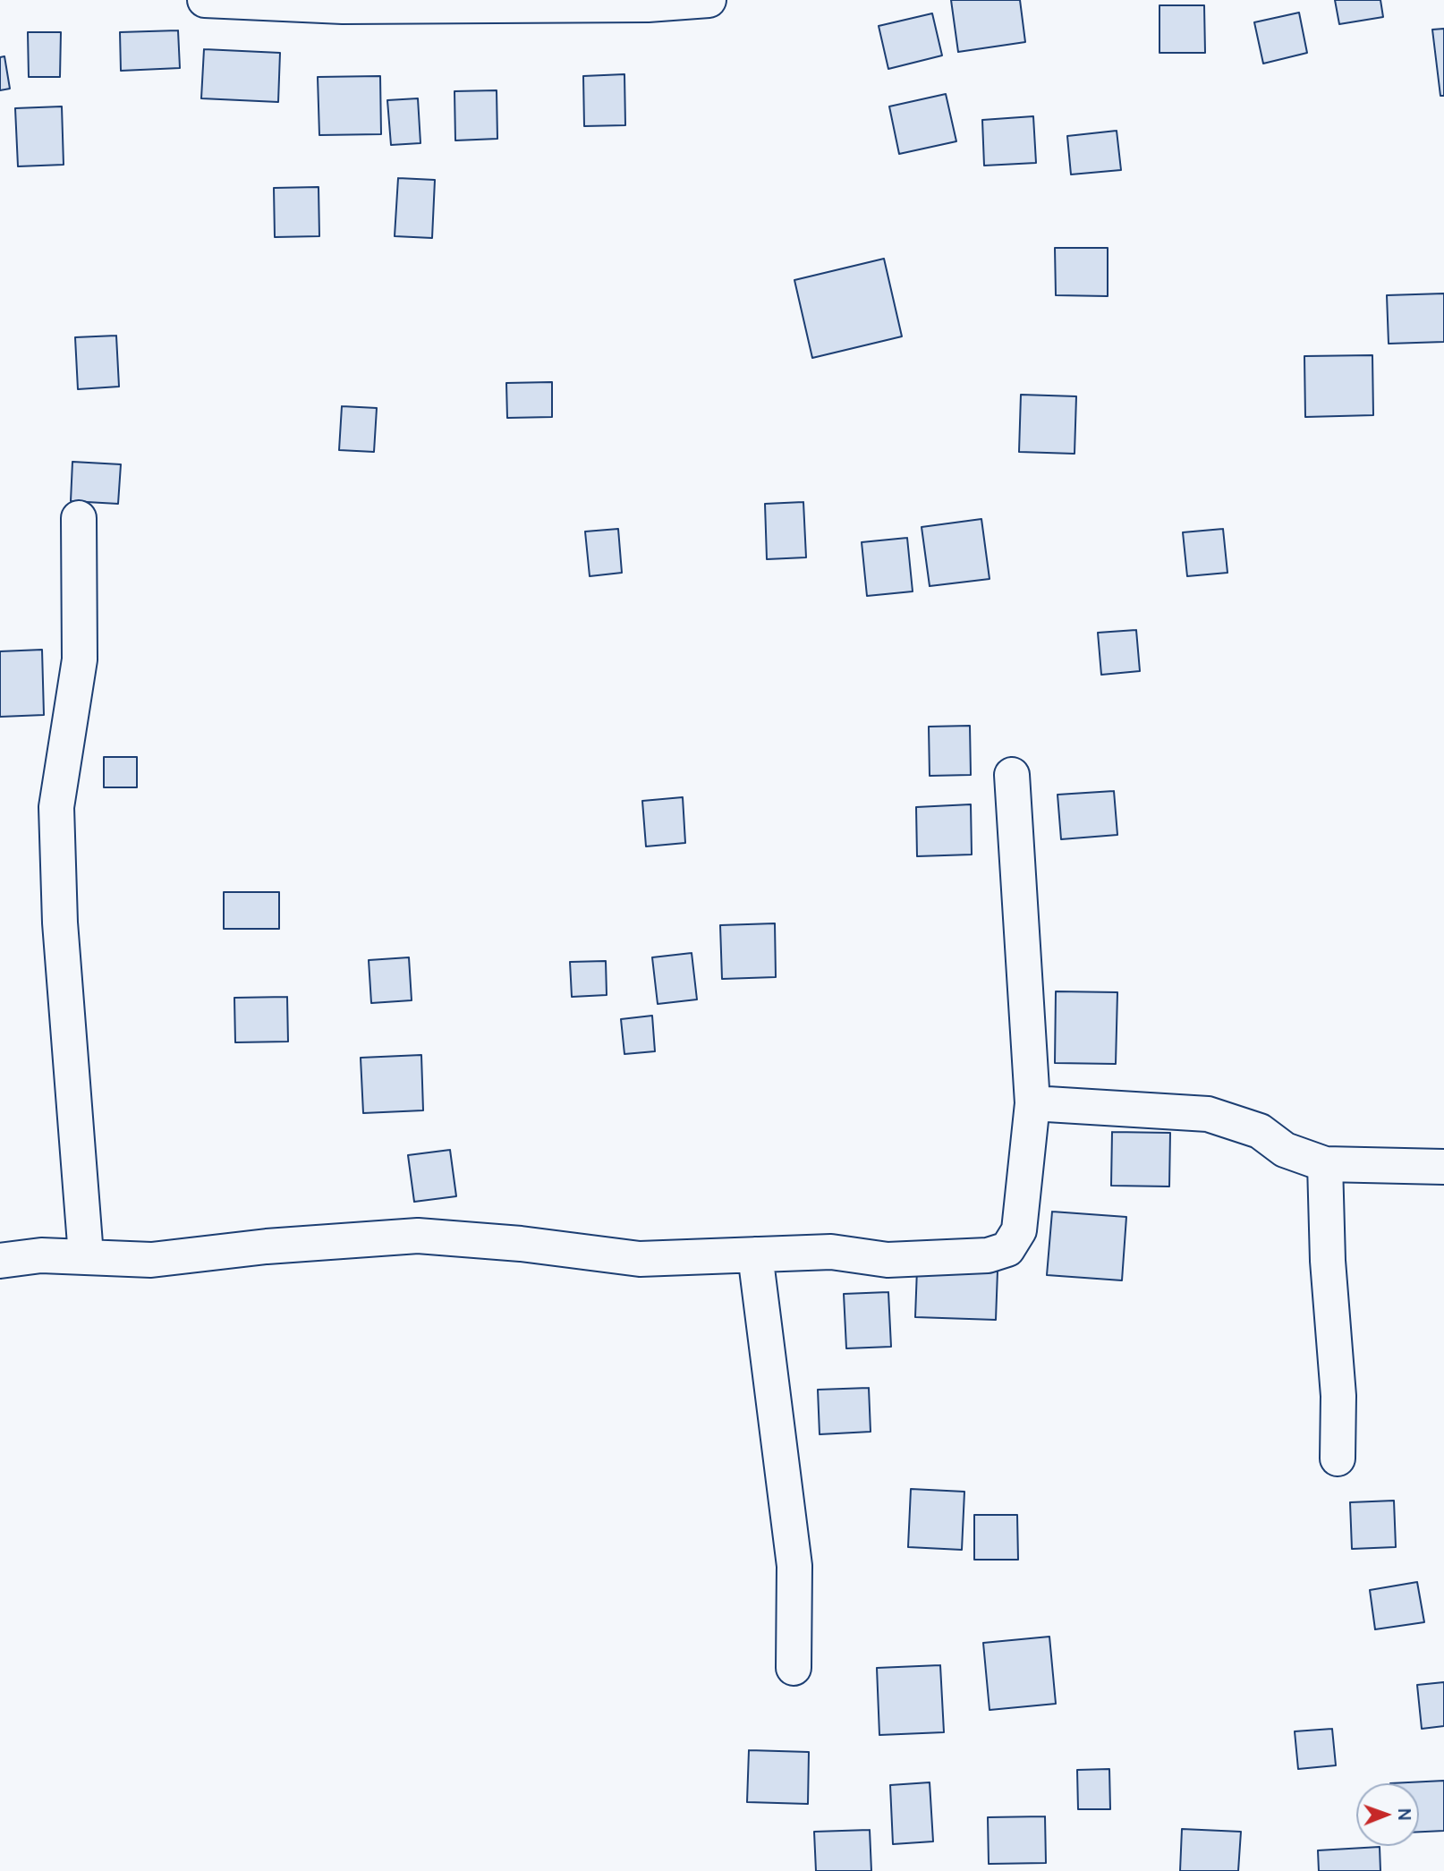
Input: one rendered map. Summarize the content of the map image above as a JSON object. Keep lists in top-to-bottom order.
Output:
{
  "north": "right"
}
